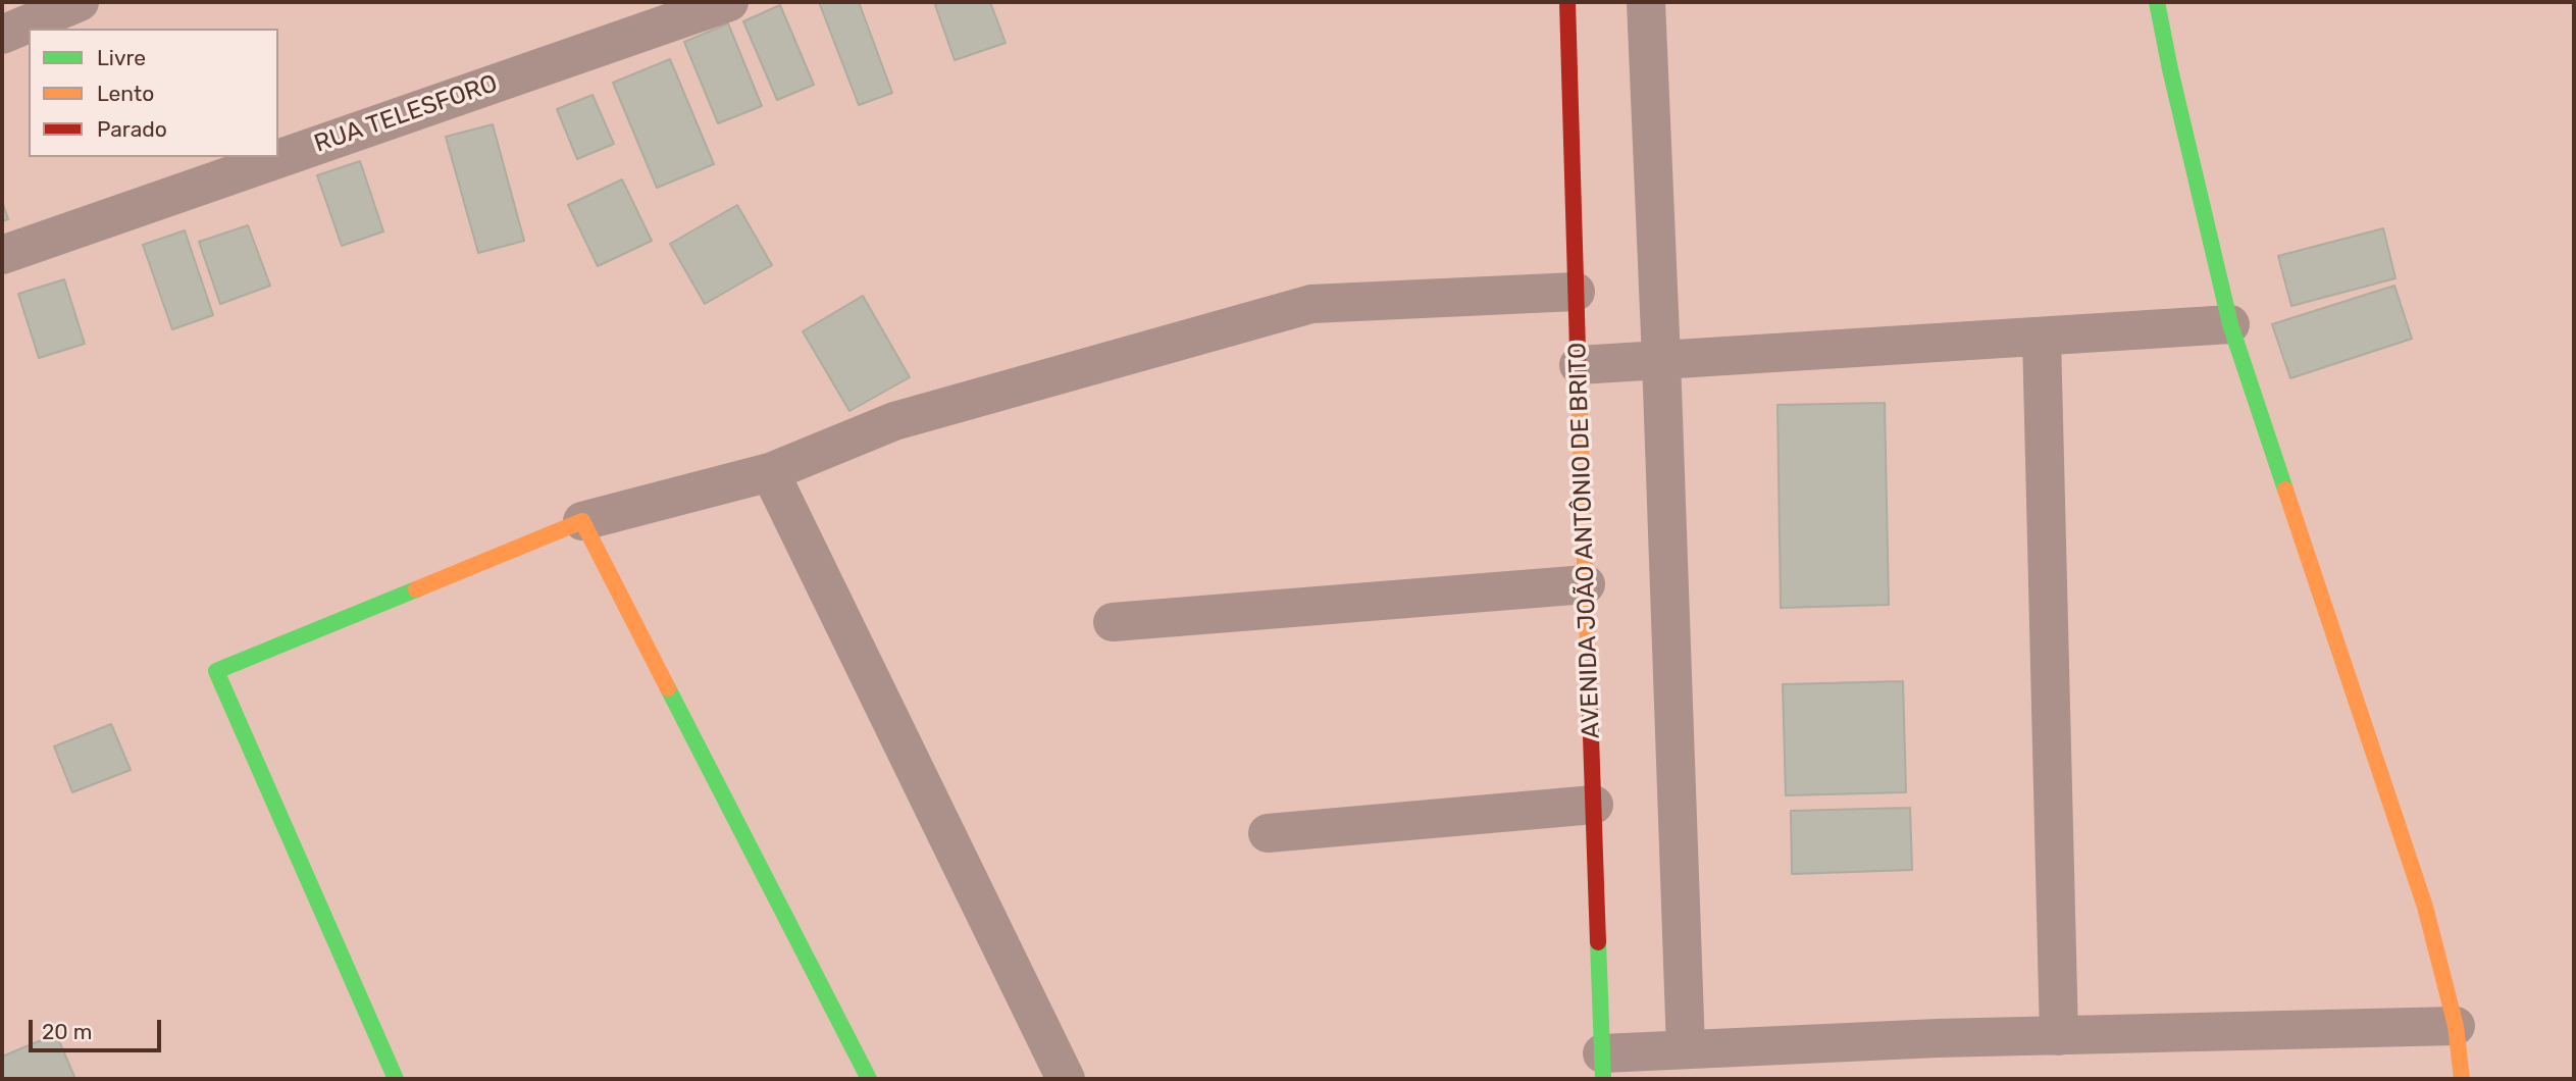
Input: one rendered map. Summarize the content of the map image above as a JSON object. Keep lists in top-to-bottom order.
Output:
{
  "streets": {
    "street": ["RUA TELESFORO", "AVENIDA JOÃO ANTÔNIO DE BRITO"]
  },
  "legend": ["Livre", "Lento", "Parado"],
  "scale_bar": "20 m"
}
